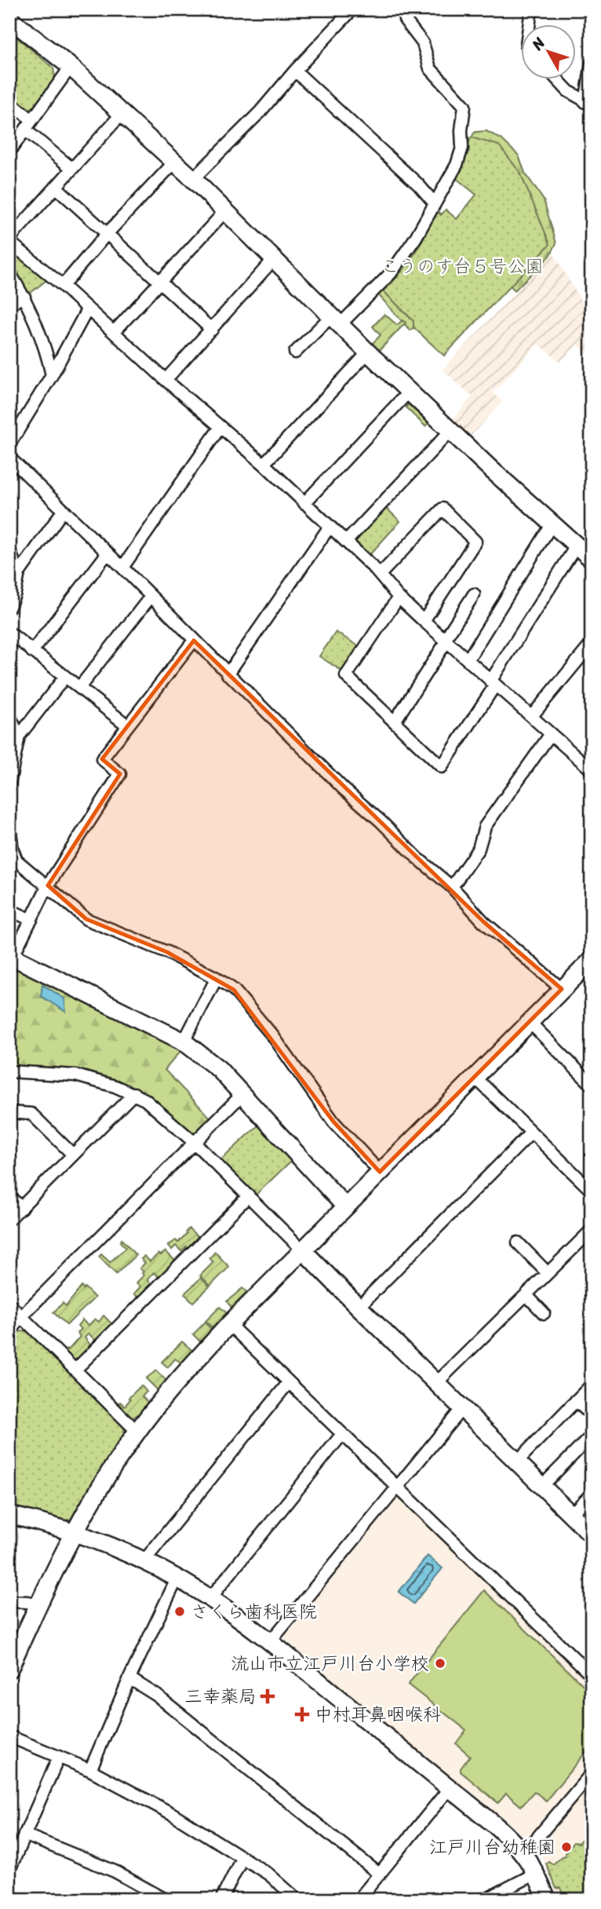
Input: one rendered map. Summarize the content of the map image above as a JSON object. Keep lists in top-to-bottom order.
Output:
{
  "parks": ["こうのす台５号公園"],
  "places": {
    "other": ["さくら歯科医院", "流山市立江戸川台小学校", "江戸川台幼稚園"],
    "health": ["三幸薬局", "中村耳鼻咽喉科"]
  },
  "north": "top left"
}
